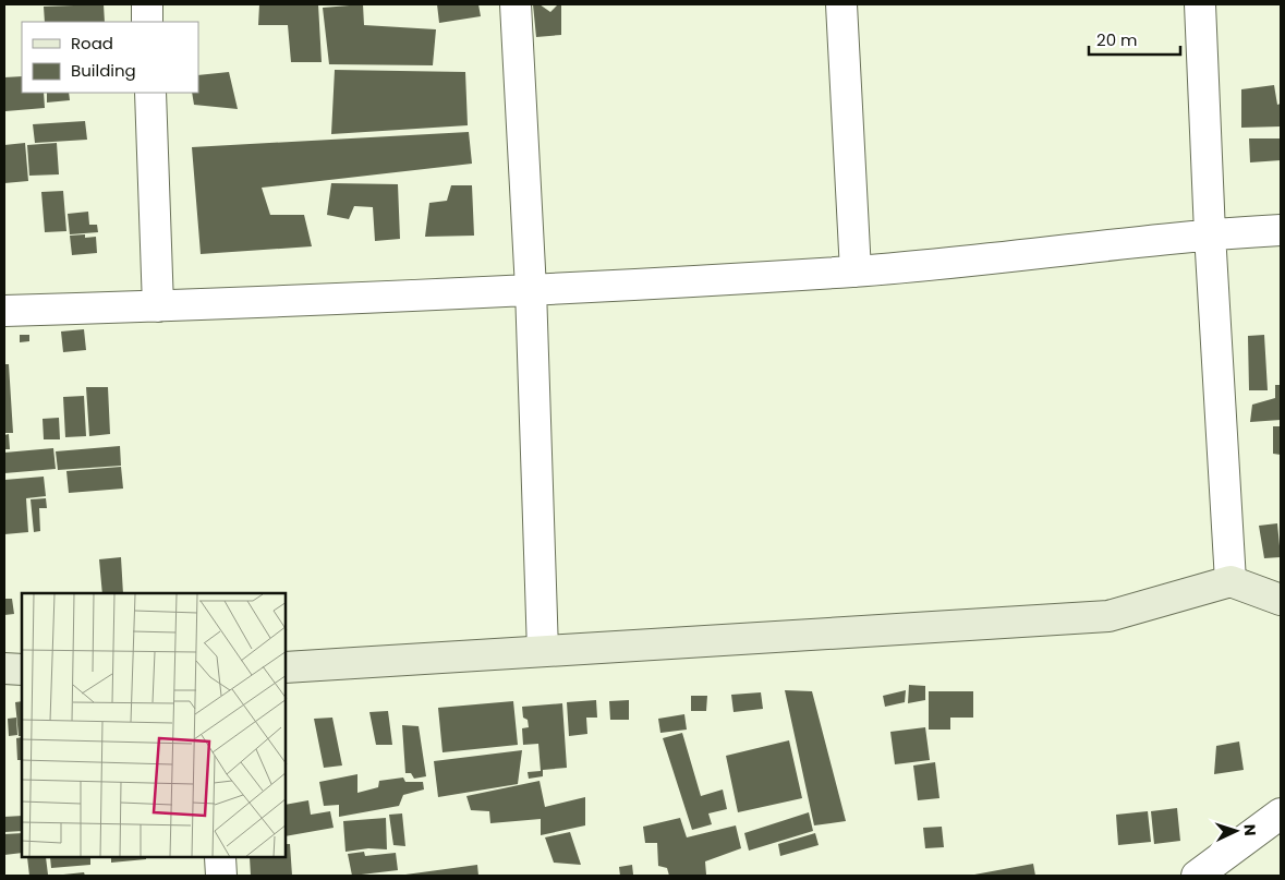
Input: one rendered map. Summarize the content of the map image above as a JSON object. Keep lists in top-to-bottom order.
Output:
{
  "legend": ["Road", "Building"],
  "scale_bar": "20 m",
  "north": "right"
}
